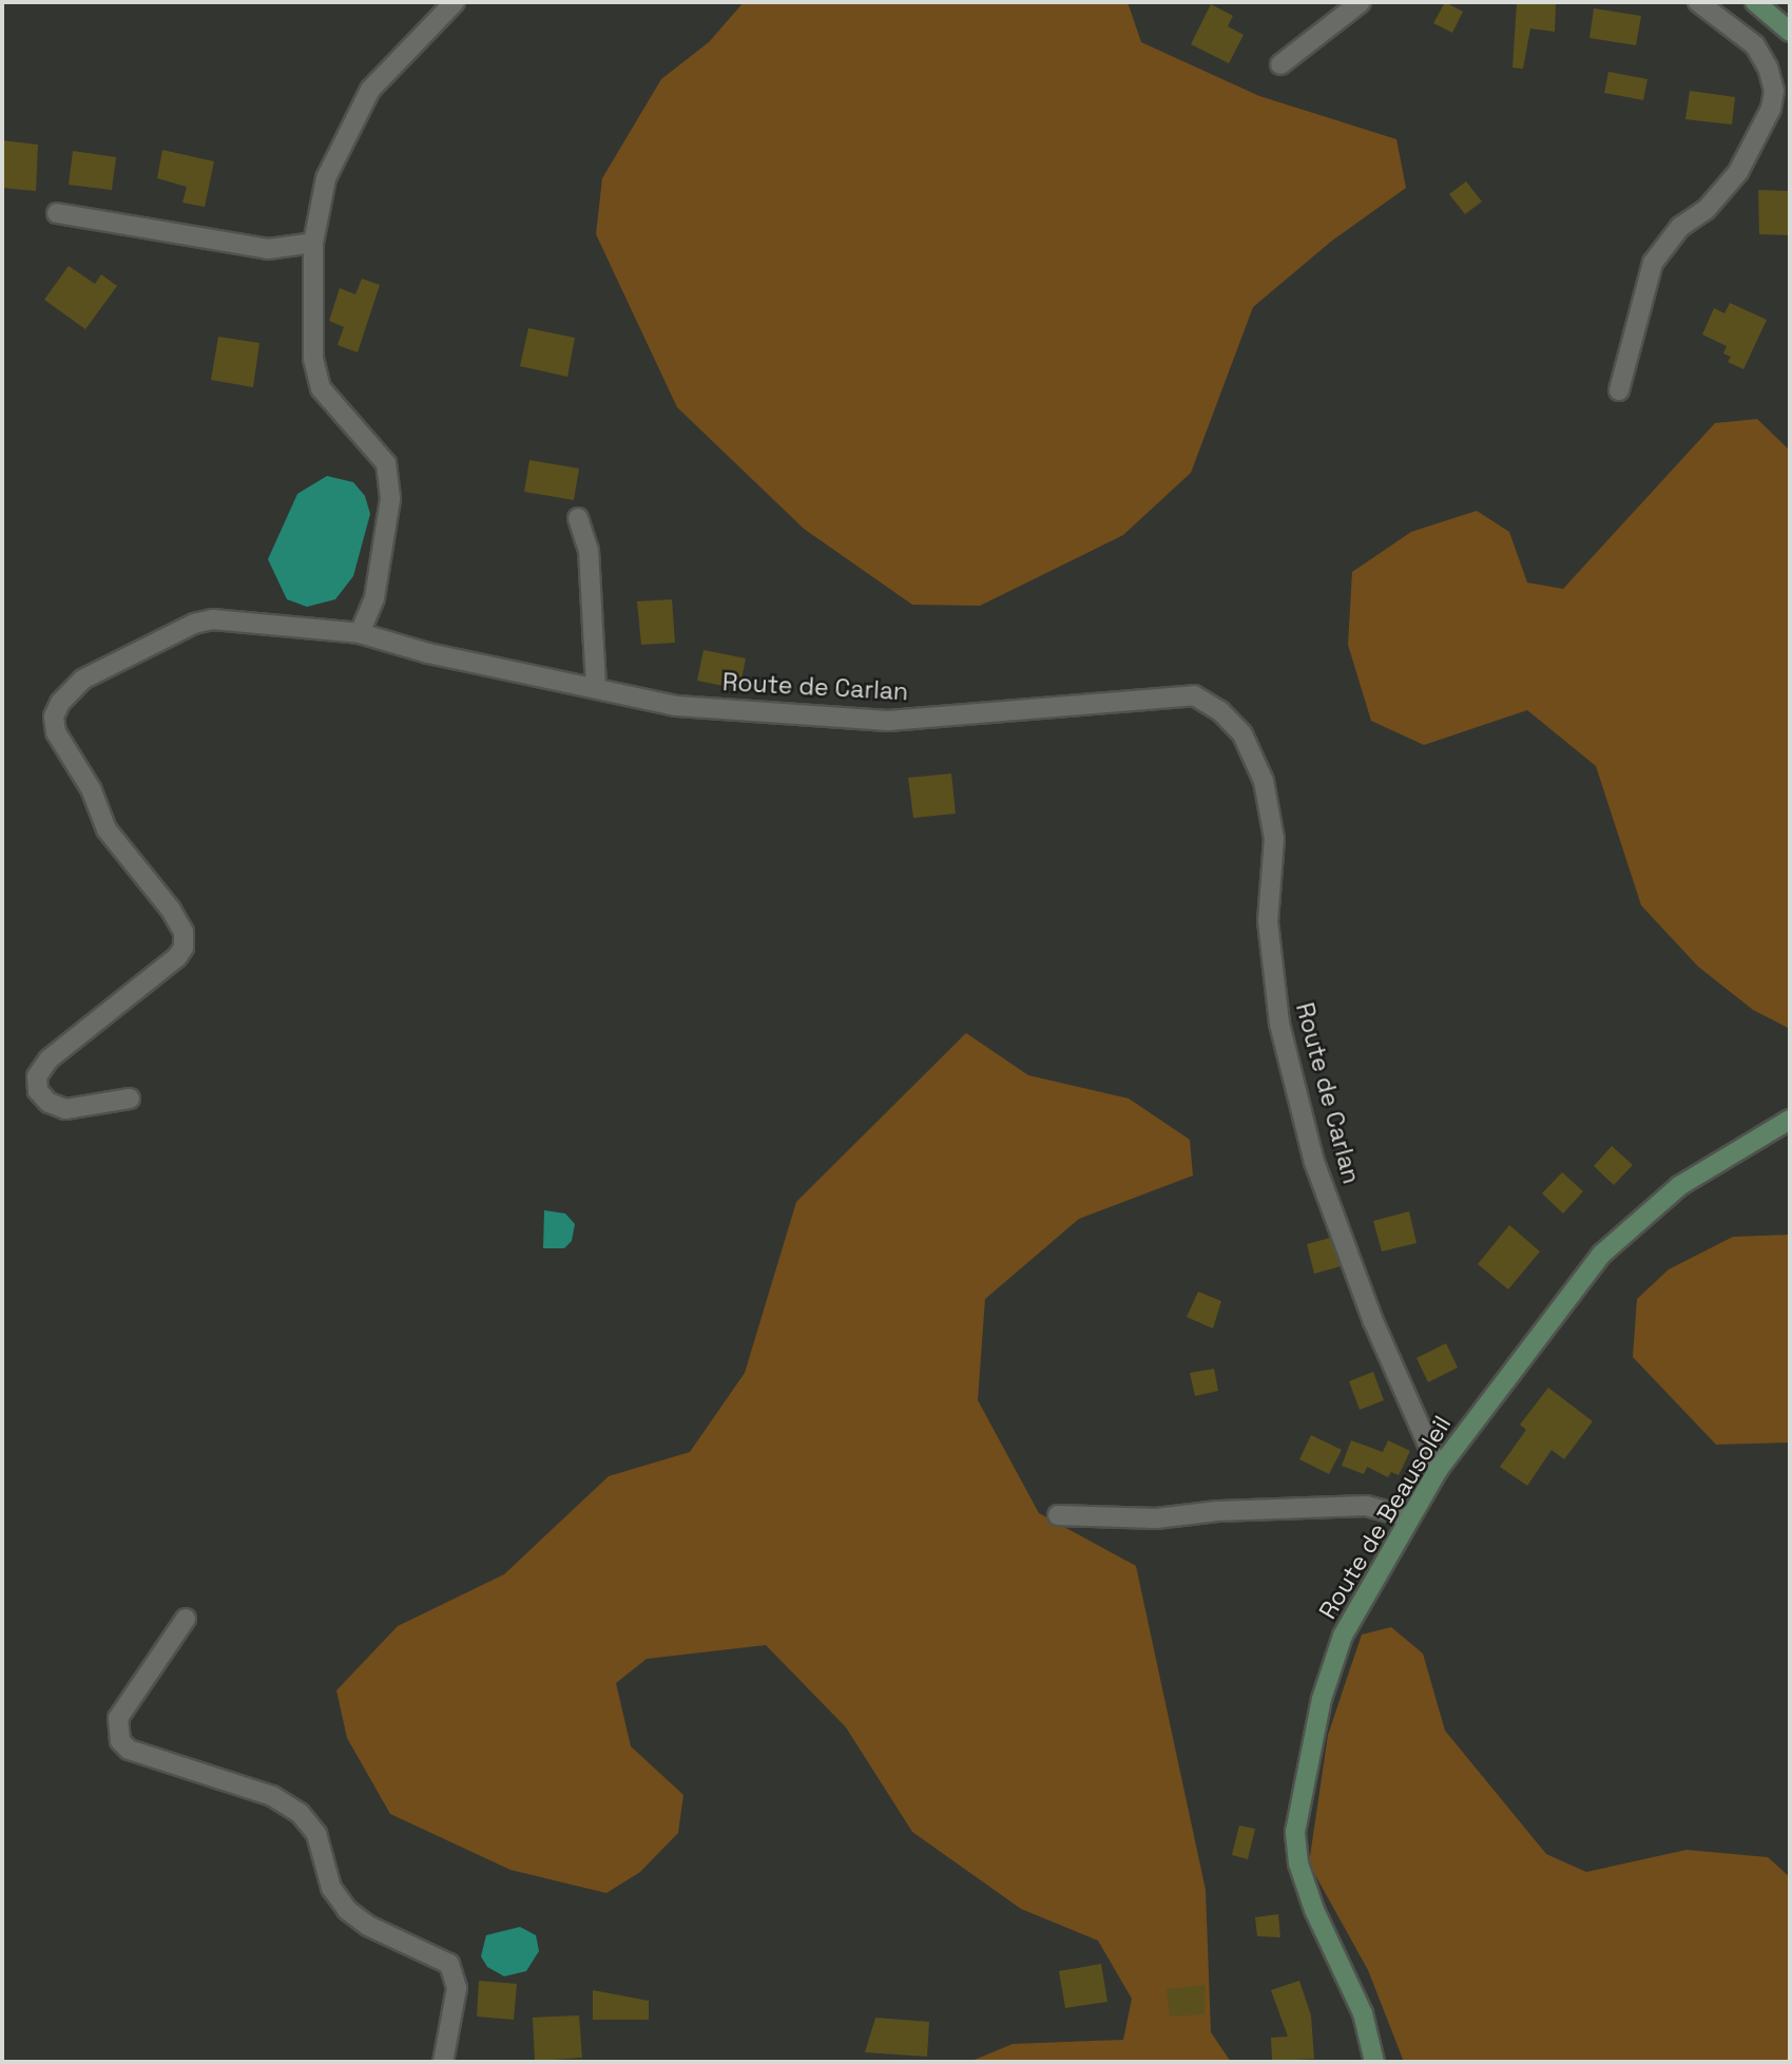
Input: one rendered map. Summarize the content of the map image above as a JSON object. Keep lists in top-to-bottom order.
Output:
{
  "streets": {
    "street": ["Route de Carlan", "Route de Beausoleil"]
  },
  "crossings": [
    ["Route de Carlan", "Route de Beausoleil"]
  ]
}
